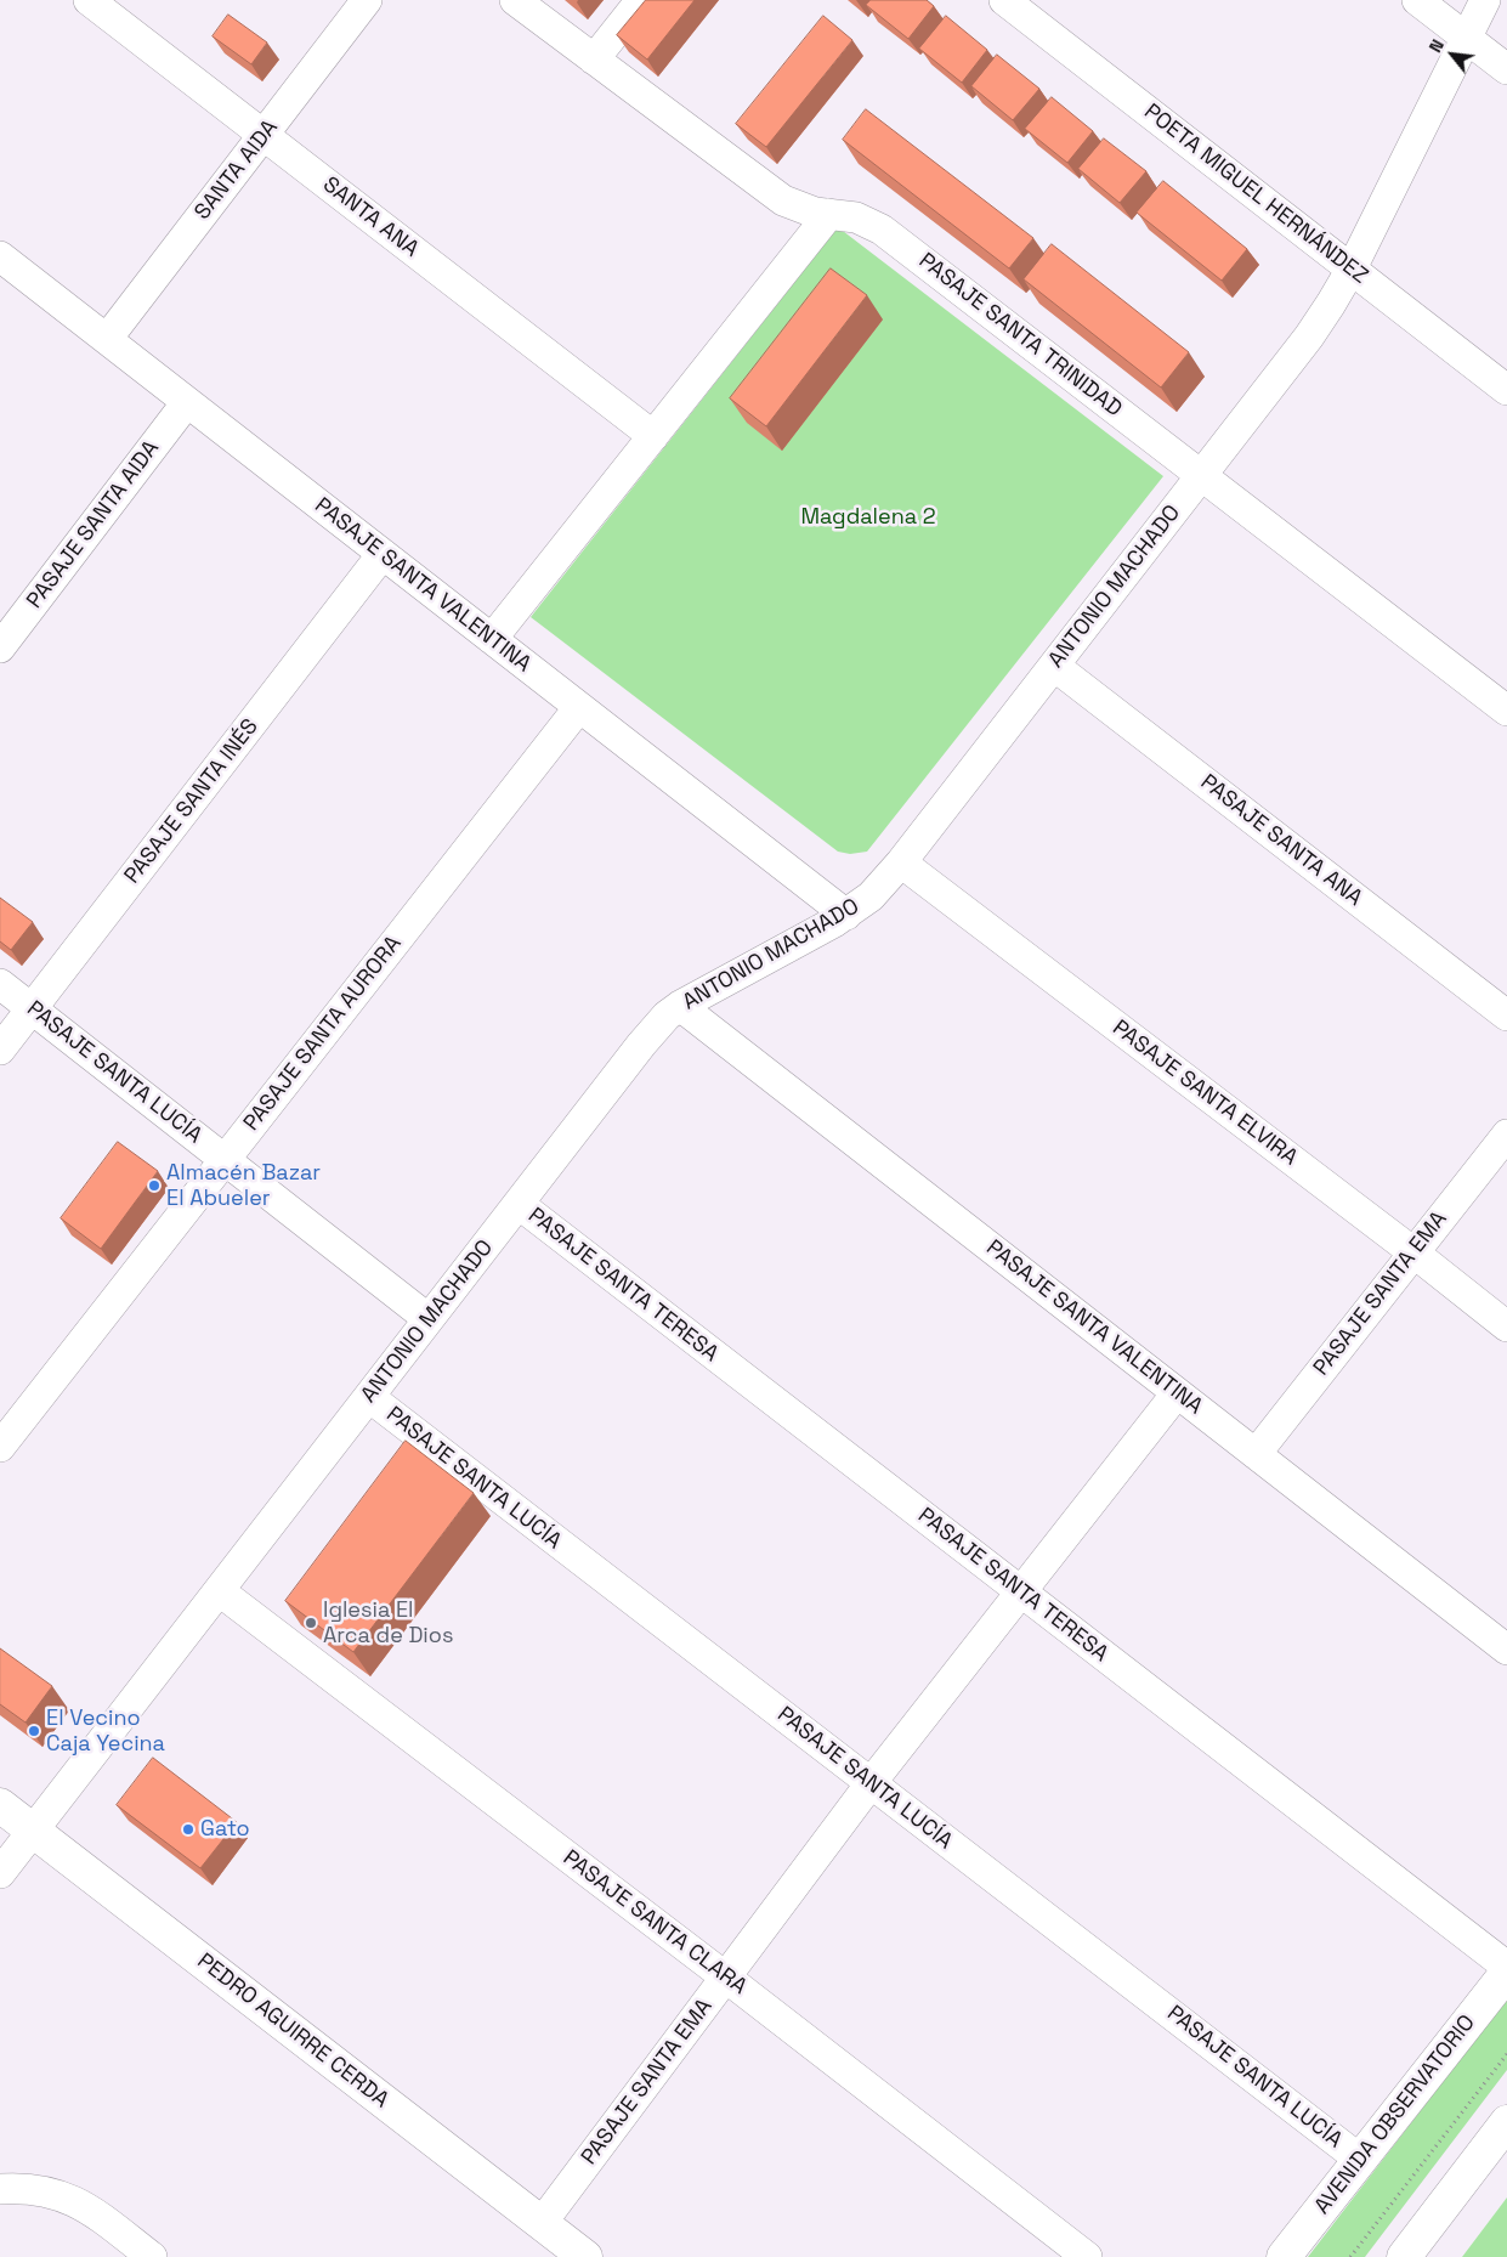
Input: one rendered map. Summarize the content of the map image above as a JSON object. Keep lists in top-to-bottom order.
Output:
{
  "streets": {
    "street": [
      "SANTA AIDA",
      "POETA MIGUEL HERNÁNDEZ",
      "SANTA ANA",
      "PASAJE SANTA TRINIDAD",
      "PASAJE SANTA AIDA",
      "PASAJE SANTA VALENTINA",
      "ANTONIO MACHADO",
      "PASAJE SANTA INÉS",
      "PASAJE SANTA ANA",
      "PASAJE SANTA AURORA",
      "PASAJE SANTA LUCÍA",
      "PASAJE SANTA ELVIRA",
      "PASAJE SANTA TERESA",
      "PASAJE SANTA EMA",
      "PASAJE SANTA CLARA",
      "PEDRO AGUIRRE CERDA",
      "AVENIDA OBSERVATORIO"
    ]
  },
  "crossings": [
    ["SANTA AIDA", "SANTA ANA"],
    ["SANTA AIDA", "PASAJE SANTA VALENTINA"],
    ["POETA MIGUEL HERNÁNDEZ", "ANTONIO MACHADO"],
    ["PASAJE SANTA TRINIDAD", "ANTONIO MACHADO"],
    ["PASAJE SANTA AIDA", "PASAJE SANTA VALENTINA"],
    ["PASAJE SANTA VALENTINA", "ANTONIO MACHADO"],
    ["PASAJE SANTA VALENTINA", "PASAJE SANTA INÉS"],
    ["PASAJE SANTA VALENTINA", "PASAJE SANTA AURORA"],
    ["PASAJE SANTA VALENTINA", "PASAJE SANTA EMA"],
    ["ANTONIO MACHADO", "PASAJE SANTA ANA"],
    ["ANTONIO MACHADO", "PASAJE SANTA LUCÍA"],
    ["ANTONIO MACHADO", "PASAJE SANTA ELVIRA"],
    ["ANTONIO MACHADO", "PASAJE SANTA TERESA"],
    ["ANTONIO MACHADO", "PASAJE SANTA CLARA"],
    ["ANTONIO MACHADO", "PEDRO AGUIRRE CERDA"],
    ["PASAJE SANTA INÉS", "PASAJE SANTA LUCÍA"],
    ["PASAJE SANTA AURORA", "PASAJE SANTA LUCÍA"],
    ["PASAJE SANTA LUCÍA", "PASAJE SANTA EMA"],
    ["PASAJE SANTA LUCÍA", "AVENIDA OBSERVATORIO"],
    ["PASAJE SANTA ELVIRA", "PASAJE SANTA EMA"],
    ["PASAJE SANTA TERESA", "PASAJE SANTA EMA"],
    ["PASAJE SANTA EMA", "PASAJE SANTA CLARA"],
    ["PASAJE SANTA EMA", "PEDRO AGUIRRE CERDA"]
  ],
  "parks": ["Magdalena 2"],
  "places": [
    "Almacén Bazar El Abueler",
    "Iglesia El Arca de Dios",
    "El Vecino Caja Yecina",
    "Gato"
  ],
  "north": "top left"
}
